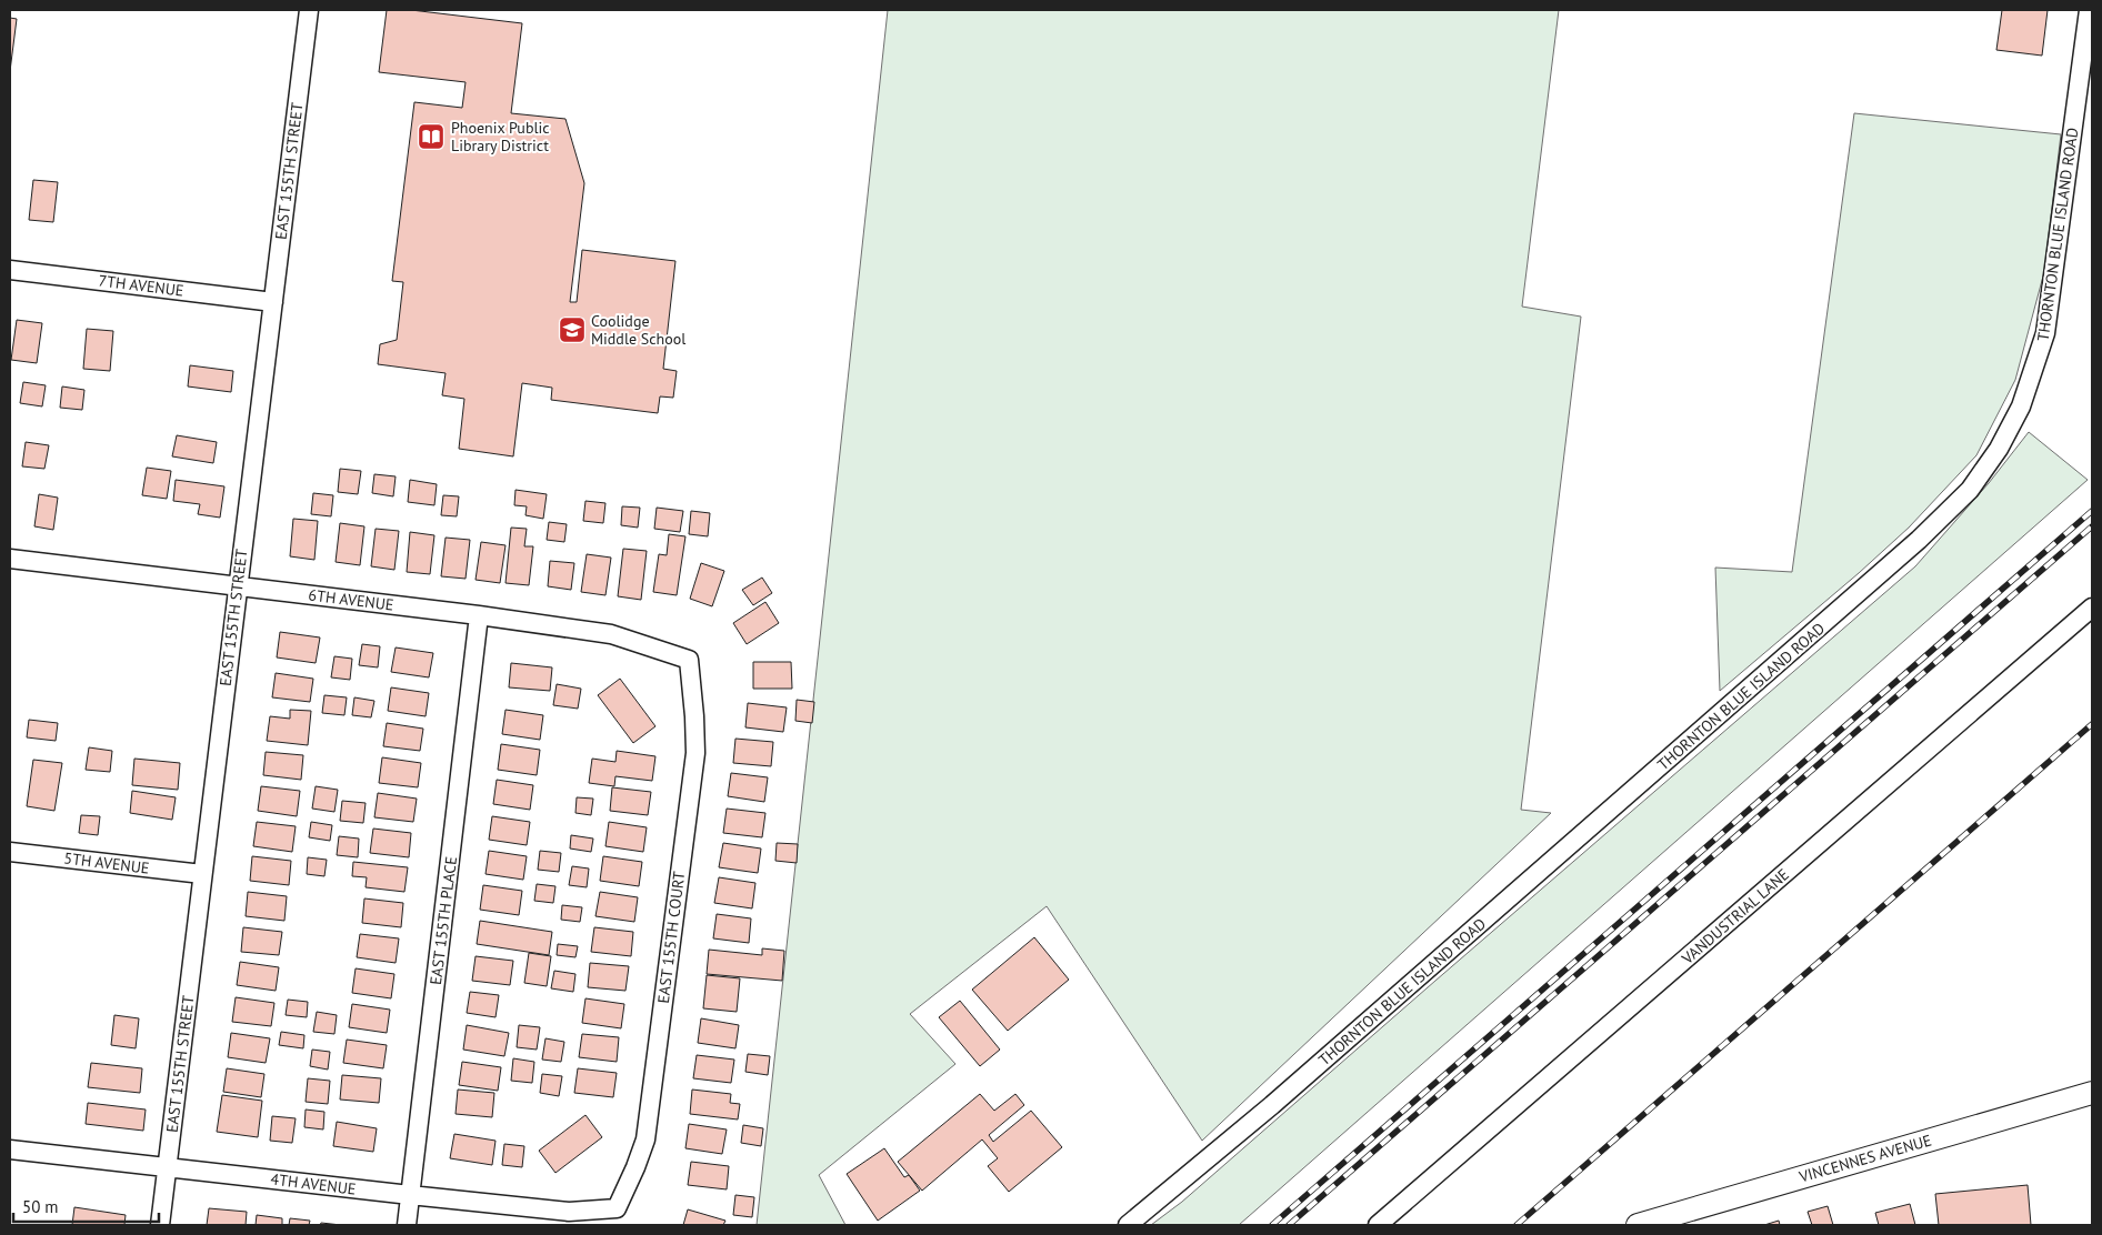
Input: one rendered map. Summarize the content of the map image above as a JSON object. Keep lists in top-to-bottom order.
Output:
{
  "streets": {
    "street": [
      "EAST 155TH STREET",
      "THORNTON BLUE ISLAND ROAD",
      "7TH AVENUE",
      "6TH AVENUE",
      "5TH AVENUE",
      "VANDUSTRIAL LANE",
      "EAST 155TH PLACE",
      "EAST 155TH COURT",
      "VINCENNES AVENUE",
      "4TH AVENUE"
    ]
  },
  "crossings": [
    ["EAST 155TH STREET", "7TH AVENUE"],
    ["EAST 155TH STREET", "6TH AVENUE"],
    ["EAST 155TH STREET", "5TH AVENUE"],
    ["EAST 155TH STREET", "4TH AVENUE"],
    ["6TH AVENUE", "EAST 155TH PLACE"],
    ["6TH AVENUE", "EAST 155TH COURT"],
    ["EAST 155TH PLACE", "4TH AVENUE"],
    ["EAST 155TH COURT", "4TH AVENUE"]
  ],
  "places": {
    "library": ["Phoenix Public Library District"],
    "school or university": ["Coolidge Middle School"]
  },
  "scale_bar": "50 m"
}
